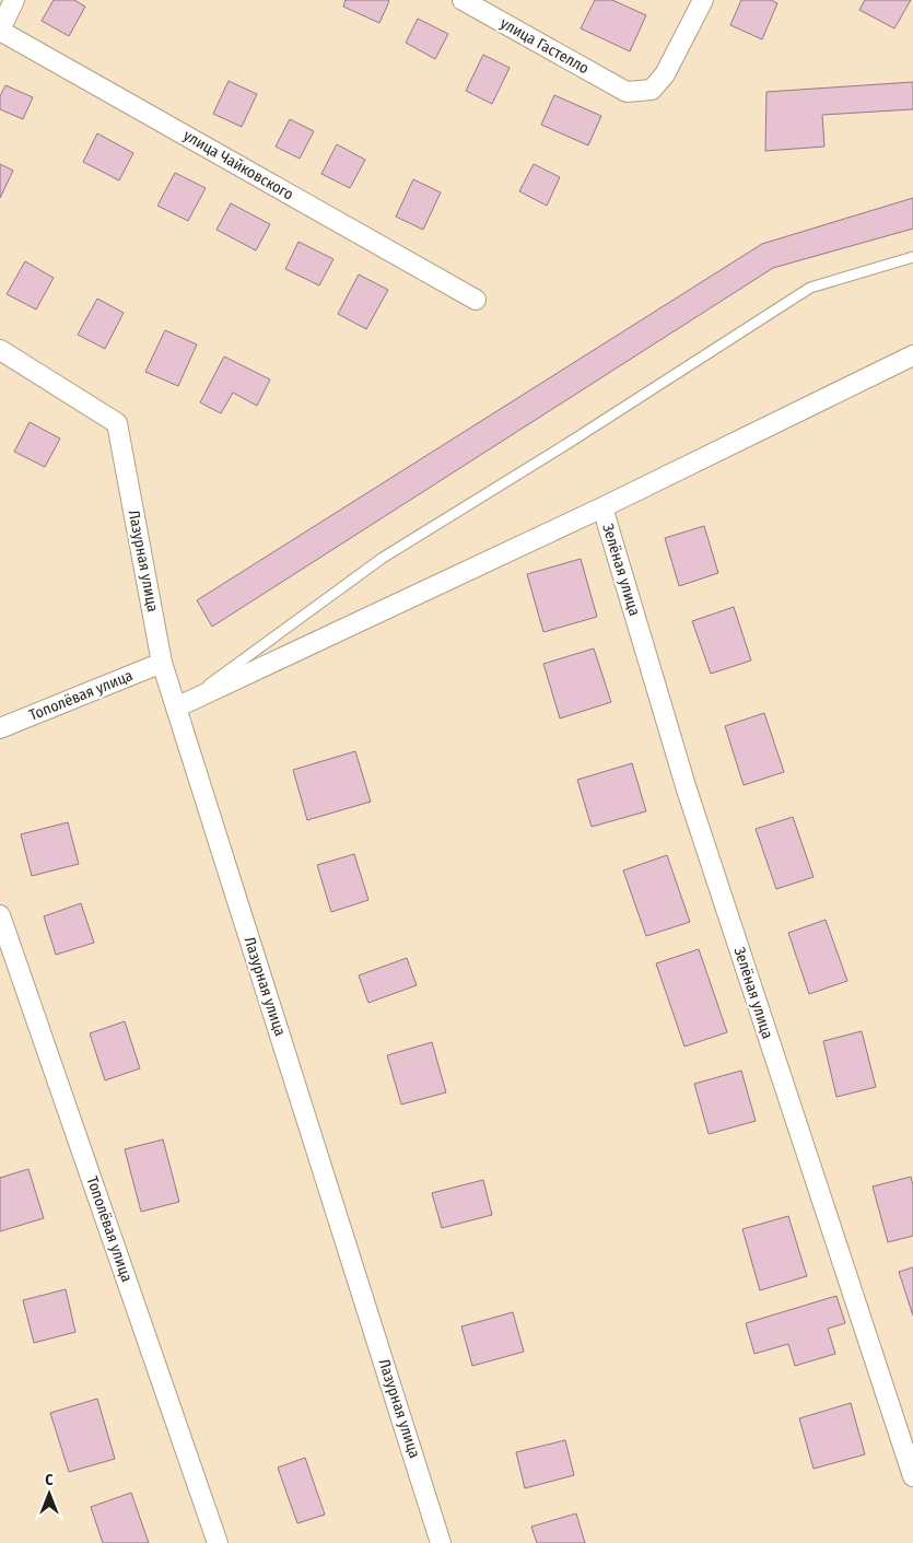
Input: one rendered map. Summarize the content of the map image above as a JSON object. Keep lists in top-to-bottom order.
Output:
{
  "streets": {
    "street": [
      "улица Гастелло",
      "улица Чайковского",
      "Лазурная улица",
      "Зелёная улица",
      "Тополёвая улица"
    ]
  },
  "crossings": [
    ["Лазурная улица", "Тополёвая улица"]
  ],
  "north": "top"
}
